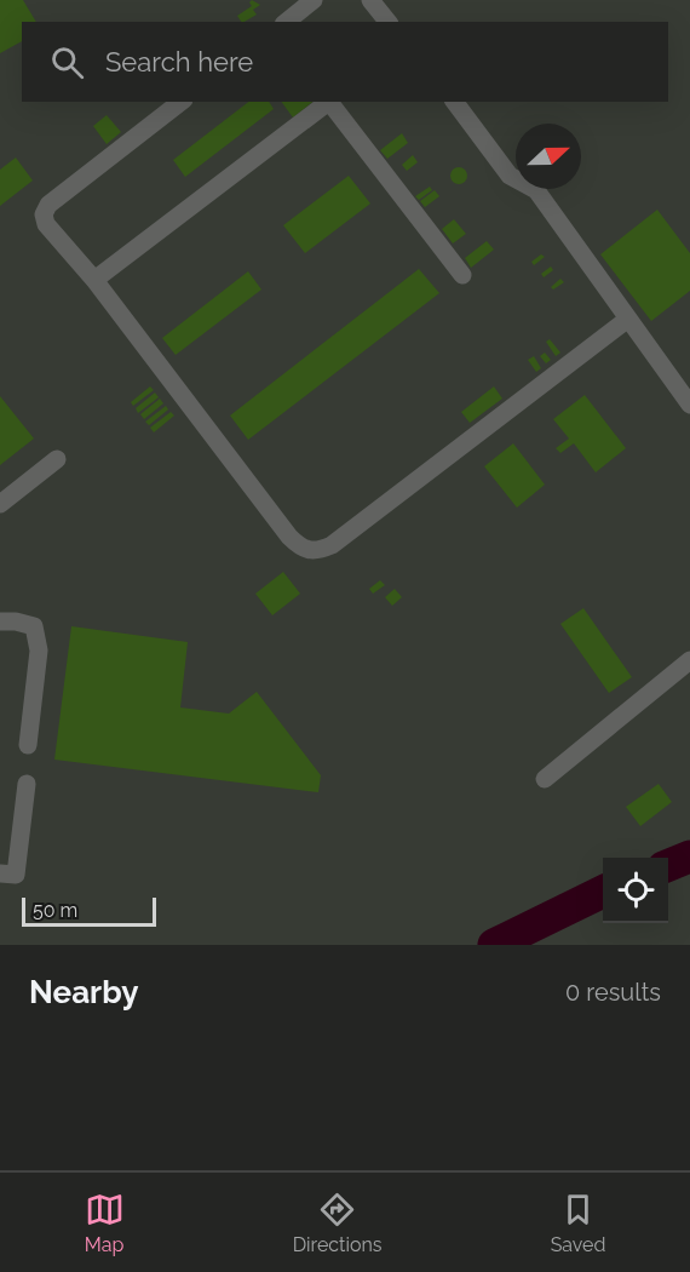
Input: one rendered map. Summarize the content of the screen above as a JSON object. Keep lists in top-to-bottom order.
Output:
{
  "scale_bar": "50 m",
  "north": "right",
  "page": {
    "search": "Search here",
    "scale": "50 m",
    "heading": ["Nearby", "0 results"],
    "nav": ["Map", "Directions", "Saved"]
  }
}
